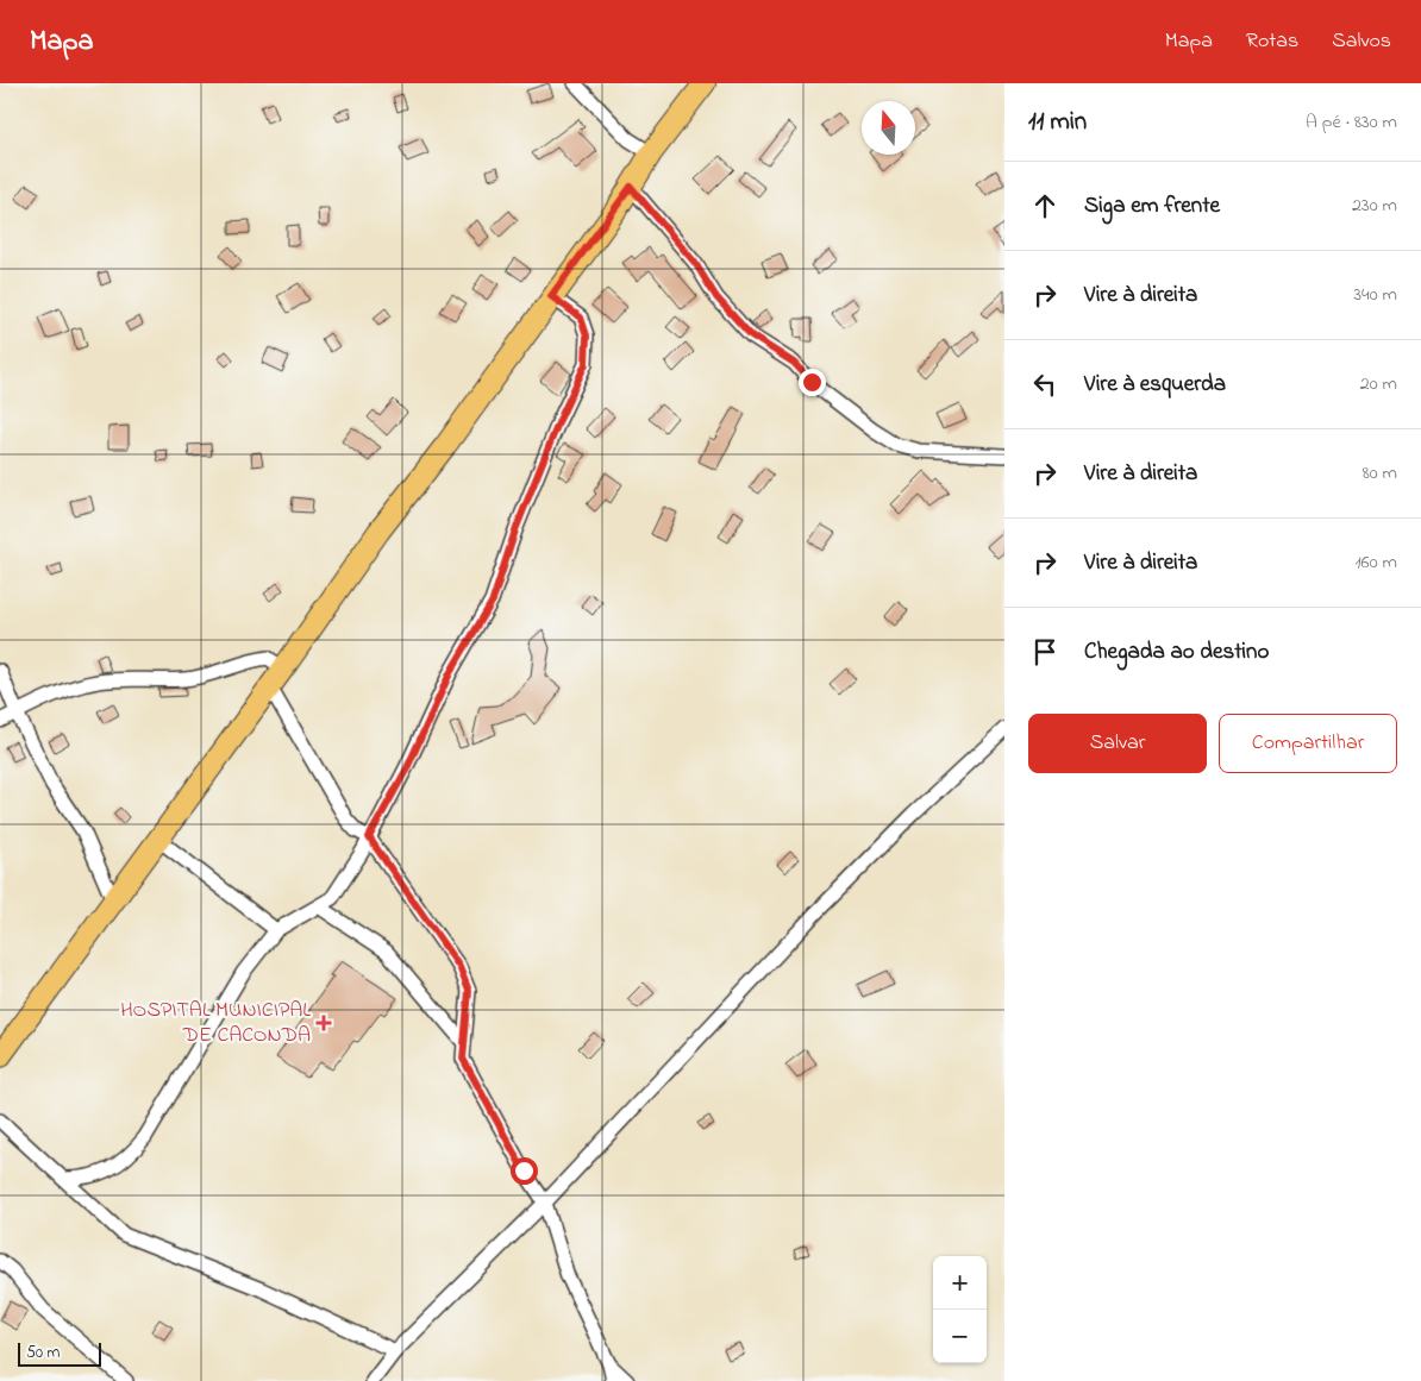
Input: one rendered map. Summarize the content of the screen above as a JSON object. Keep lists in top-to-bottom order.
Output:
{
  "places": {
    "health": ["HOSPITAL MUNICIPAL DE CACONDA"]
  },
  "scale_bar": "50 m",
  "north": "top",
  "page": {
    "header": "Mapa",
    "nav": ["Mapa", "Rotas", "Salvos"],
    "heading": ["11 min", "A pé · 830 m"],
    "list": [
      ["Siga em frente", "230 m"],
      ["Vire à direita", "340 m"],
      ["Vire à esquerda", "20 m"],
      ["Vire à direita", "80 m"],
      ["Vire à direita", "160 m"],
      "Chegada ao destino"
    ],
    "buttons": ["Salvar", "Compartilhar"],
    "map_buttons": ["+", "−"],
    "scale": "50 m"
  }
}
